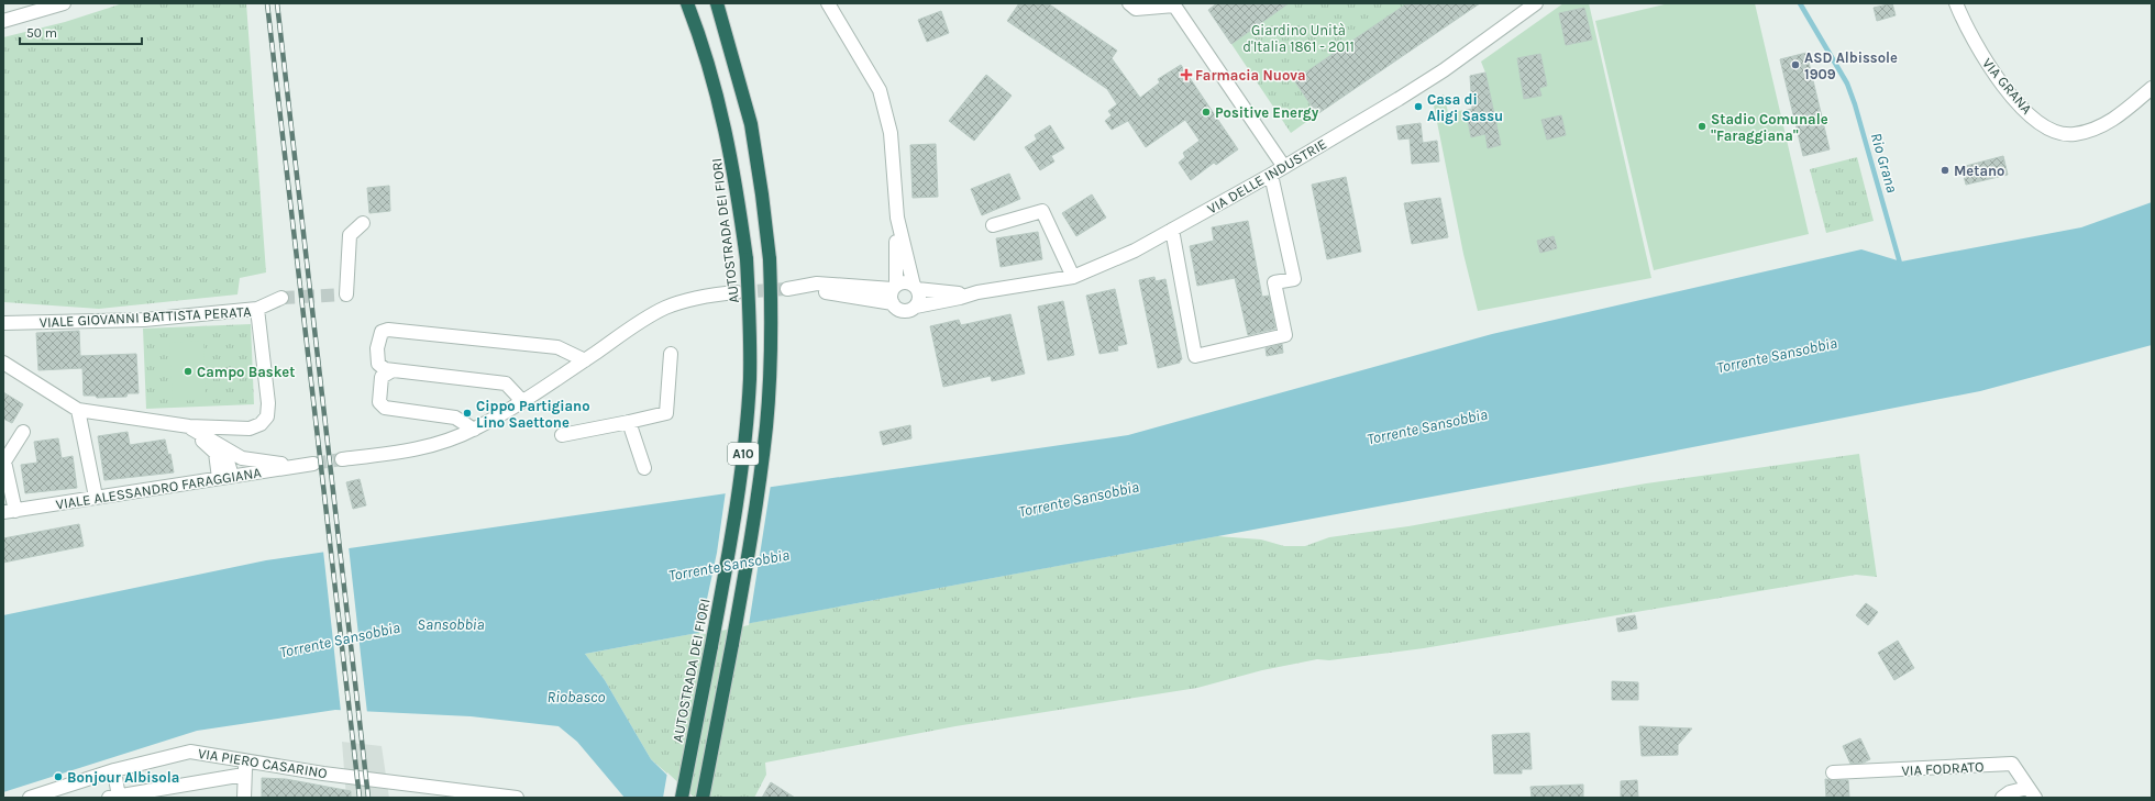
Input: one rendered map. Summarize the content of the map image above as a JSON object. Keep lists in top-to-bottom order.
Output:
{
  "streets": {
    "highway": ["AUTOSTRADA DEI FIORI", "A10"],
    "street": [
      "VIA GRANA",
      "VIA DELLE INDUSTRIE",
      "VIALE GIOVANNI BATTISTA PERATA",
      "VIALE ALESSANDRO FARAGGIANA",
      "VIA PIERO CASARINO",
      "VIA FODRATO"
    ]
  },
  "crossings": [
    ["VIALE GIOVANNI BATTISTA PERATA", "VIALE ALESSANDRO FARAGGIANA"]
  ],
  "water": [
    "Rio Grana",
    "Torrente Sansobbia",
    "Sansobbia",
    "Riobasco"
  ],
  "parks": ["Giardino Unità d'Italia 1861 - 2011"],
  "places": {
    "other": [
      "ASD Albissole 1909",
      "Casa di Aligi Sassu",
      "Positive Energy",
      "Stadio Comunale \"Faraggiana\"",
      "Metano",
      "Campo Basket",
      "Cippo Partigiano Lino Saettone",
      "Bonjour Albisola"
    ],
    "health": ["Farmacia Nuova"]
  },
  "scale_bar": "50 m"
}
